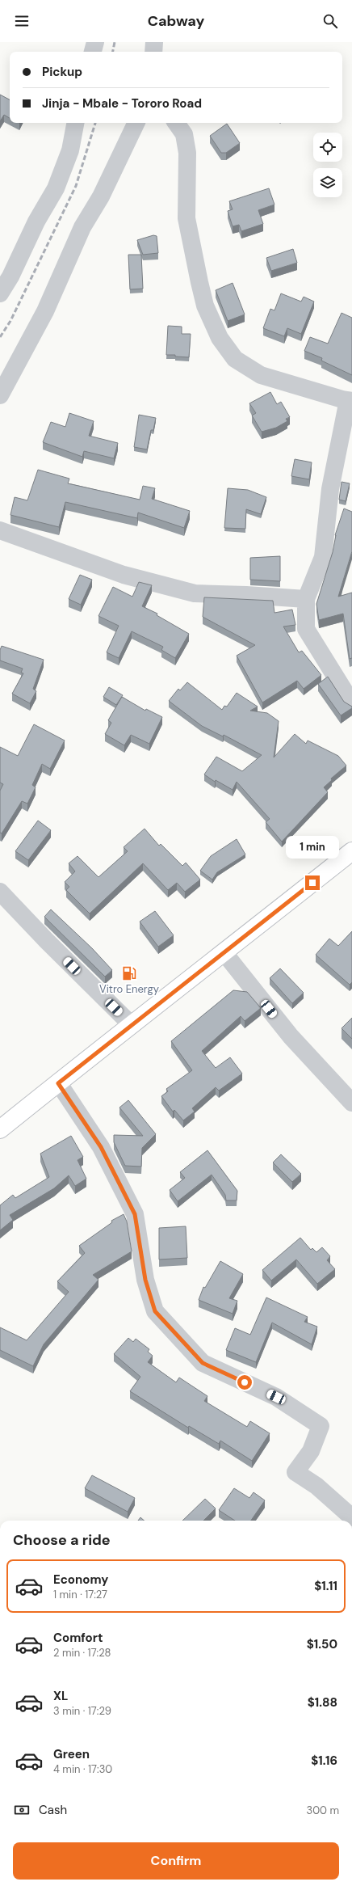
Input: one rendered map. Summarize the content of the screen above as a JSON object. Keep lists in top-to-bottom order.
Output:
{
  "places": {
    "fuel station": ["Vitro Energy"]
  },
  "page": {
    "header": "Cabway",
    "banner": ["Pickup", "Jinja - Mbale - Tororo Road"],
    "bubble": "1 min",
    "heading": "Choose a ride",
    "list": [
      {
        "name": "Economy",
        "note": "1 min · 17:27",
        "value": "$1.11"
      },
      {
        "name": "Comfort",
        "note": "2 min · 17:28",
        "value": "$1.50"
      },
      {
        "name": "XL",
        "note": "3 min · 17:29",
        "value": "$1.88"
      },
      {
        "name": "Green",
        "note": "4 min · 17:30",
        "value": "$1.16"
      }
    ],
    "pay": ["Cash", "300 m"],
    "buttons": "Confirm"
  }
}
